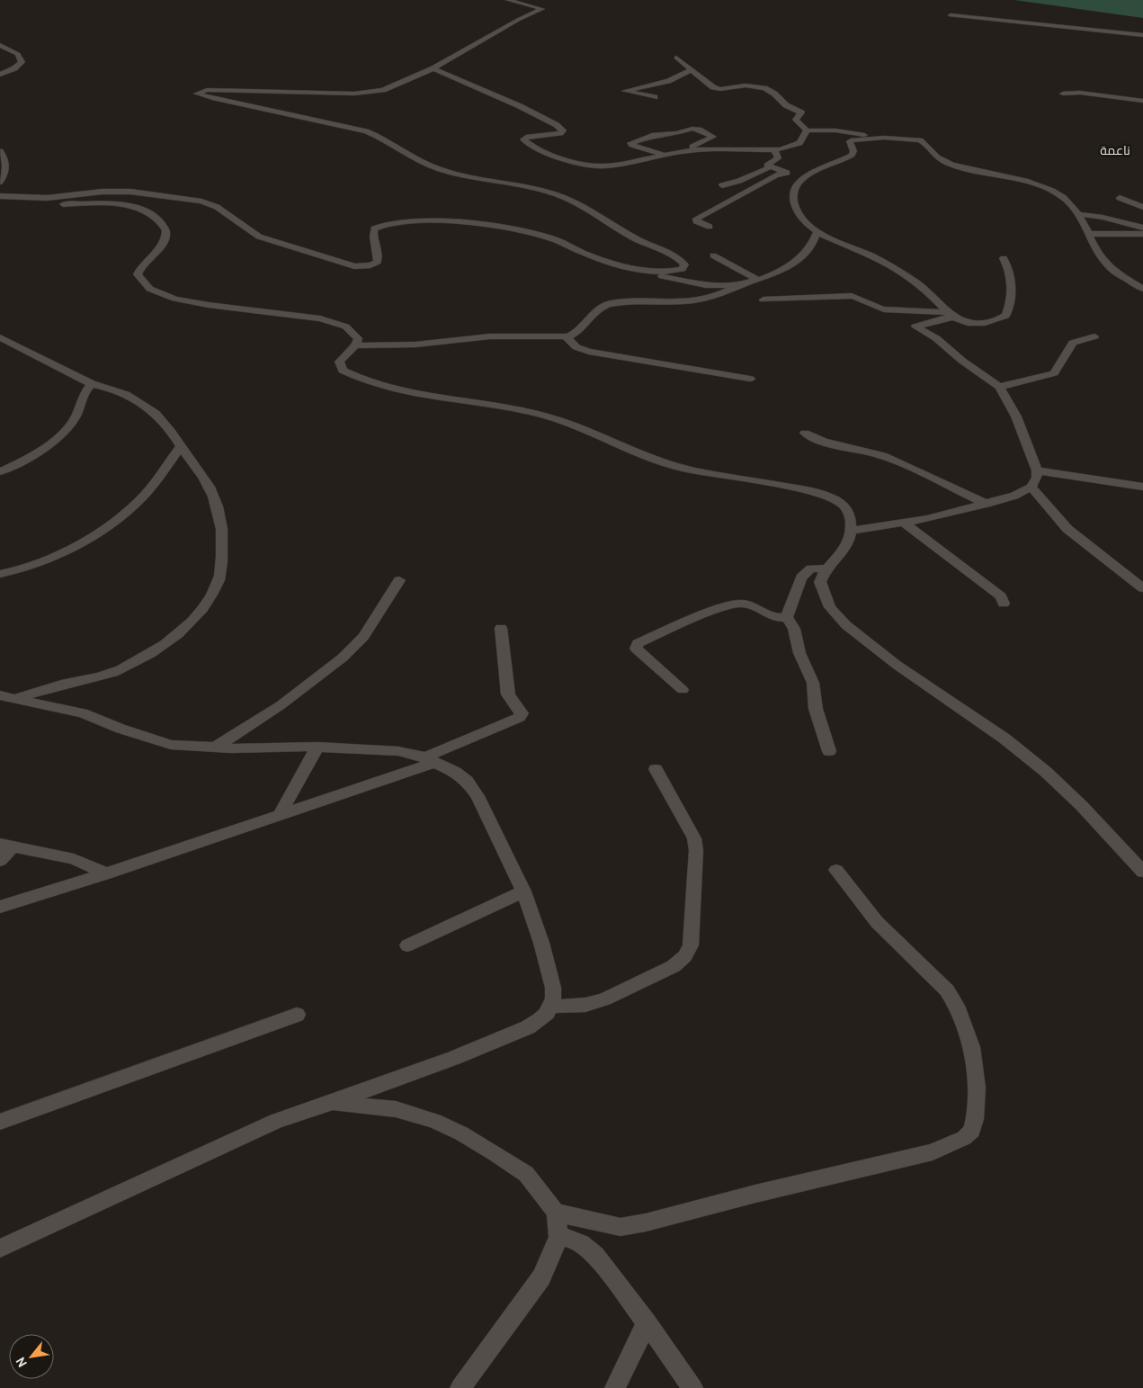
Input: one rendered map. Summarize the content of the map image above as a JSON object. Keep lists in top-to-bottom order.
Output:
{
  "districts": ["ناعمة"],
  "north": "bottom left"
}
